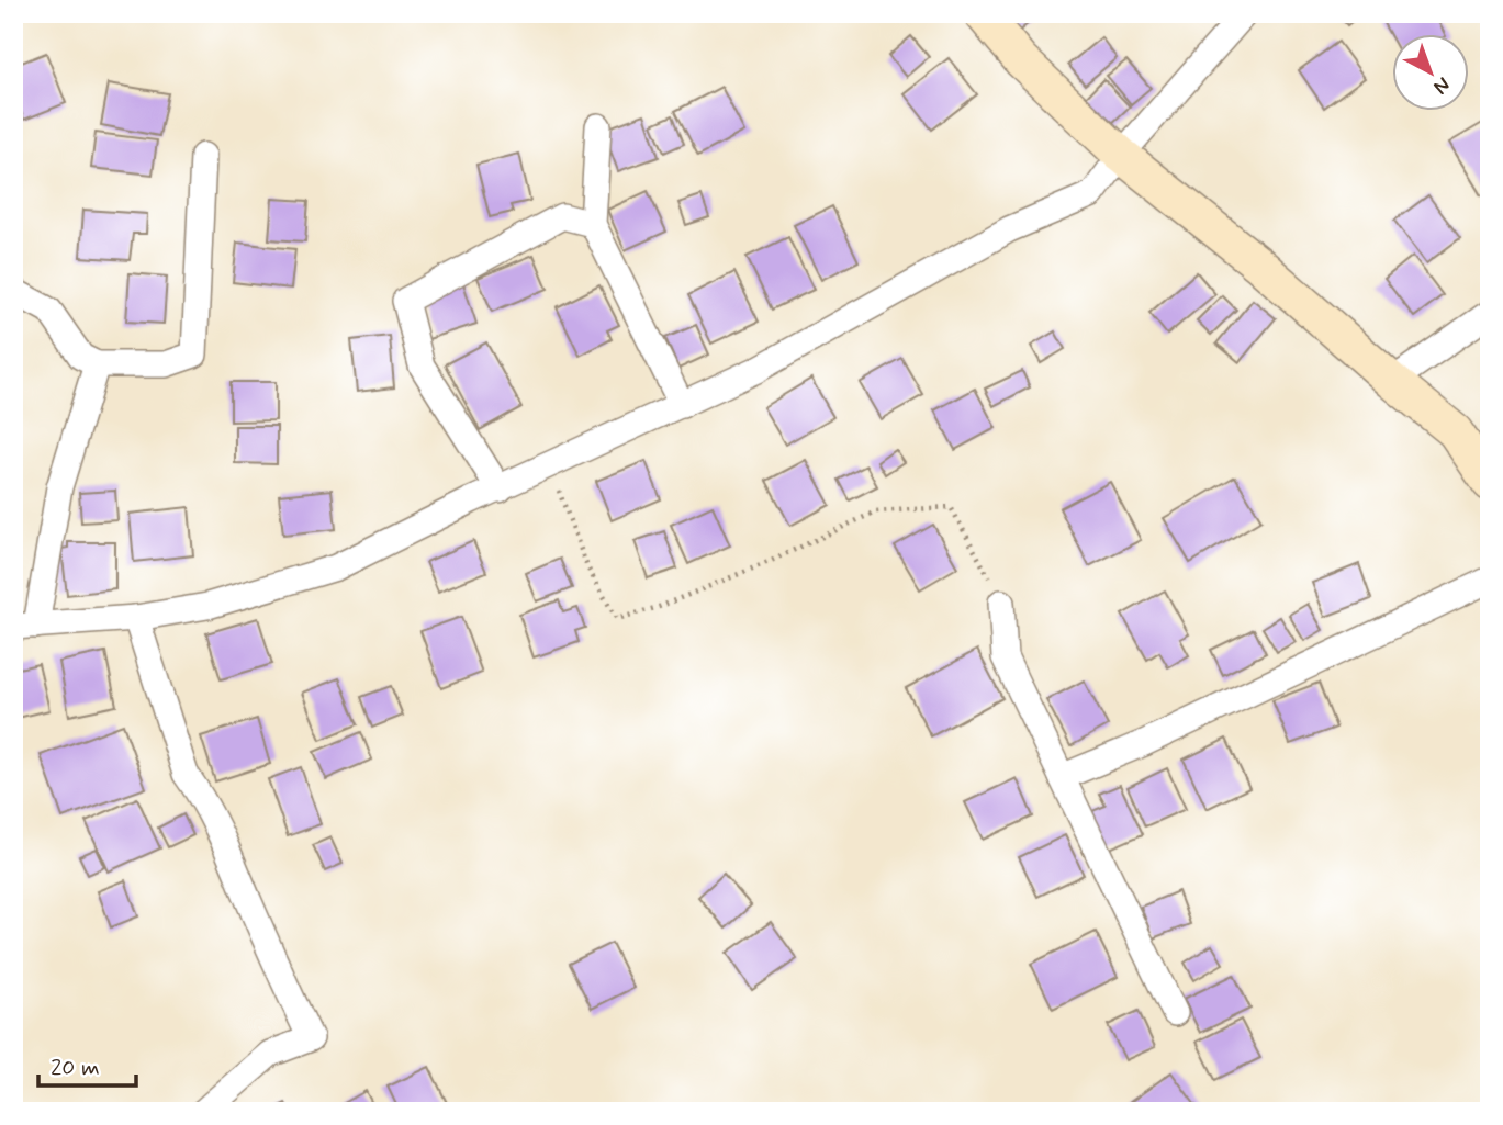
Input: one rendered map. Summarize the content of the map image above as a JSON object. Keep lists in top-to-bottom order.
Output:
{
  "scale_bar": "20 m",
  "north": "bottom right"
}
